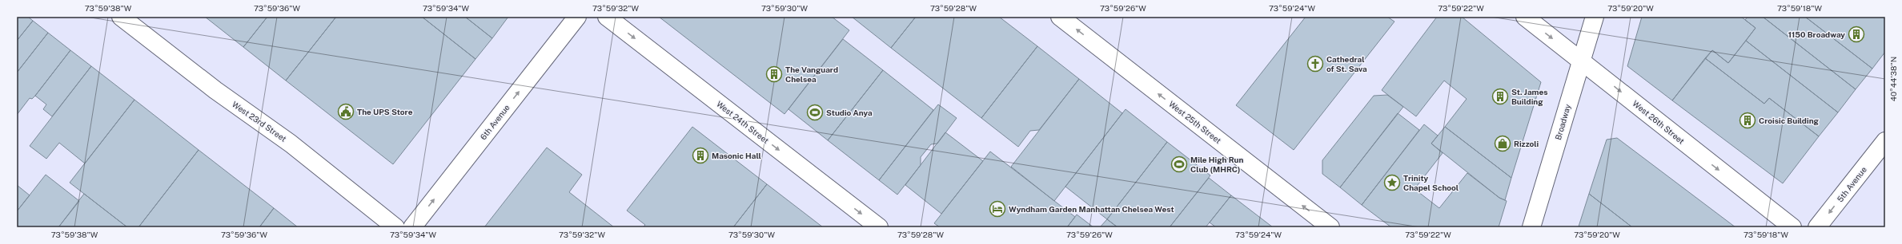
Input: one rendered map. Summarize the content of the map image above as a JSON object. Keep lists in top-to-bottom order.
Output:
{
  "streets": {
    "street": [
      "West 23rd Street",
      "6th Avenue",
      "West 24th Street",
      "West 25th Street",
      "Broadway",
      "West 26th Street",
      "5th Avenue"
    ]
  },
  "crossings": [
    ["Broadway", "West 26th Street"]
  ],
  "one_way": [
    "6th Avenue",
    "West 24th Street",
    "West 25th Street",
    "West 26th Street",
    "5th Avenue"
  ],
  "places": {
    "building": [
      "1150 Broadway",
      "The Vanguard Chelsea",
      "St. James Building",
      "Croisic Building",
      "Masonic Hall"
    ],
    "church": ["Cathedral of St. Sava"],
    "public building": ["The UPS Store"],
    "sports": ["Studio Anya", "Mile High Run Club (MHRC)"],
    "shop": ["Rizzoli"],
    "place": ["Trinity Chapel School"],
    "hotel": ["Wyndham Garden Manhattan Chelsea West"]
  },
  "coordinates": [
    "73°59'38\"W",
    "73°59'36\"W",
    "73°59'34\"W",
    "73°59'32\"W",
    "73°59'30\"W",
    "73°59'28\"W",
    "73°59'26\"W",
    "73°59'24\"W",
    "73°59'22\"W",
    "73°59'20\"W",
    "73°59'18\"W",
    "40°44'38\"N"
  ]
}
